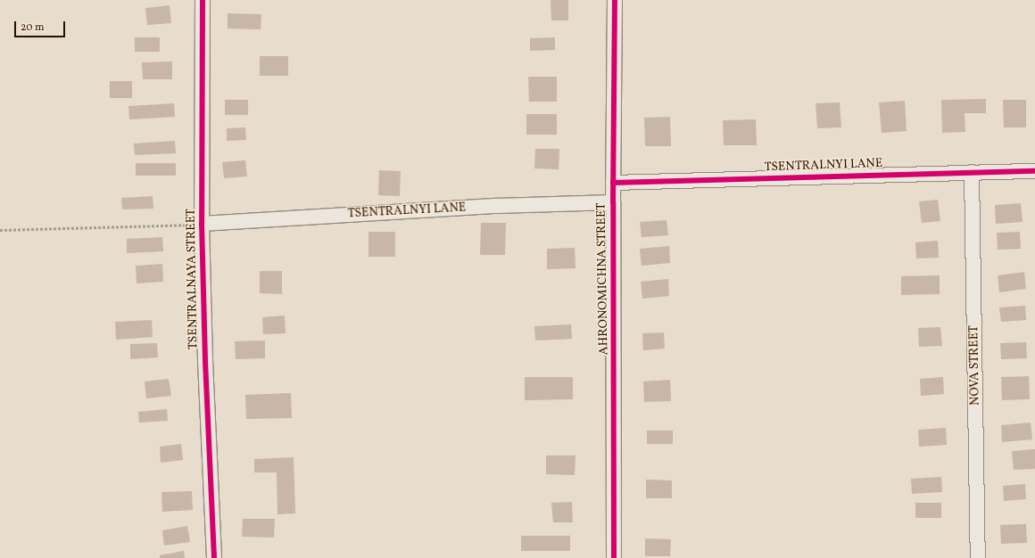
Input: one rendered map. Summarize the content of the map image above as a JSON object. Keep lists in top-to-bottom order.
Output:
{
  "streets": {
    "street": [
      "TSENTRALNYI LANE",
      "TSENTRALNAYA STREET",
      "AHRONOMICHNA STREET",
      "NOVA STREET"
    ]
  },
  "crossings": [
    ["TSENTRALNYI LANE", "TSENTRALNAYA STREET"],
    ["TSENTRALNYI LANE", "AHRONOMICHNA STREET"],
    ["TSENTRALNYI LANE", "NOVA STREET"]
  ],
  "scale_bar": "20 m"
}
